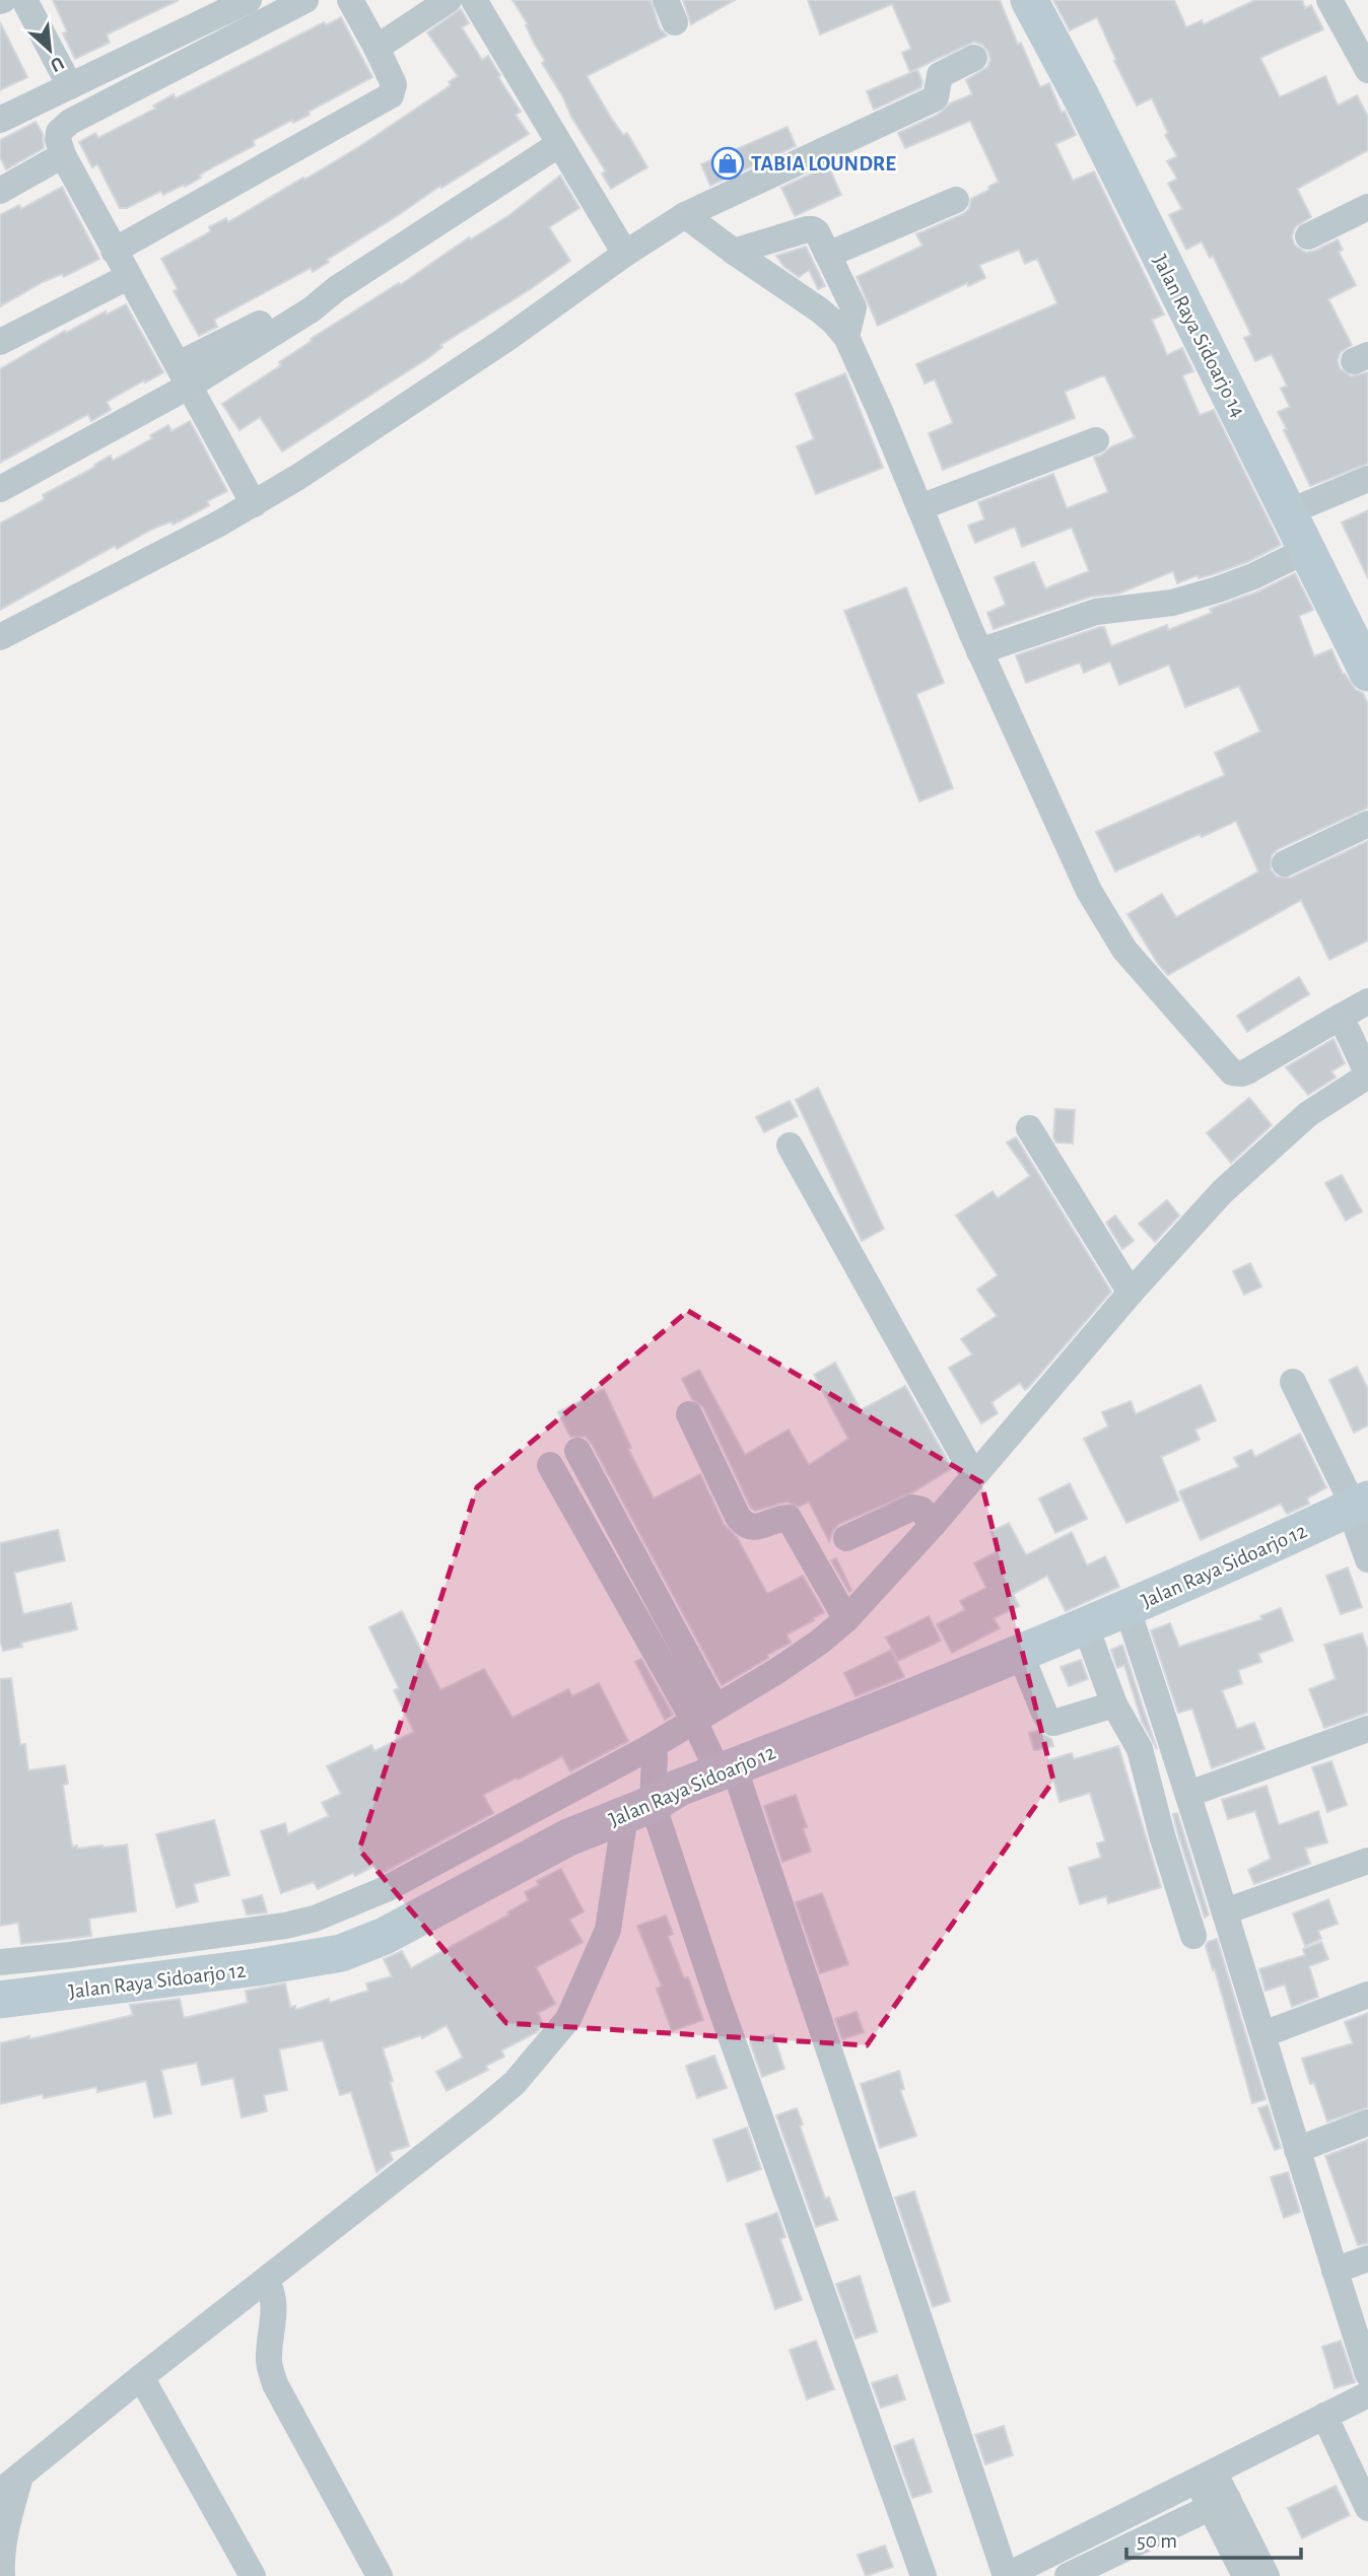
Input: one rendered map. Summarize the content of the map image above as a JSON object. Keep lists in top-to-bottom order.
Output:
{
  "streets": {
    "main road": ["Jalan Raya Sidoarjo 14", "Jalan Raya Sidoarjo 12"]
  },
  "places": {
    "shop": ["TABIA LOUNDRE"]
  },
  "scale_bar": "50 m",
  "north": "bottom right"
}
